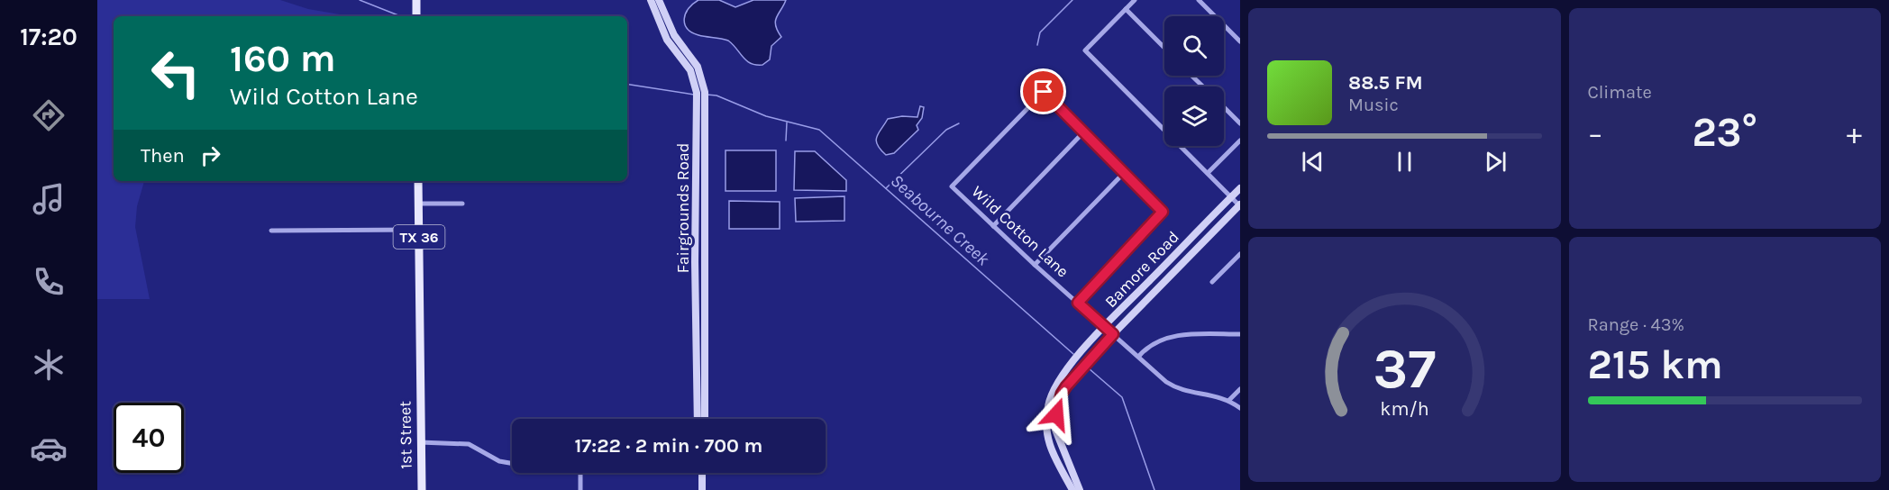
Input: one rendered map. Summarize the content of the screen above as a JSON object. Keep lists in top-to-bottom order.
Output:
{
  "streets": {
    "main road": ["TX 36", "1st Street"],
    "street": ["Fairgrounds Road", "Wild Cotton Lane", "Bamore Road"]
  },
  "crossings": [
    ["Wild Cotton Lane", "Bamore Road"],
    ["TX 36", "1st Street"]
  ],
  "water": ["Seabourne Creek"],
  "page": {
    "tabs": "17:20",
    "tile": [
      "Climate",
      ["Range · 43%", "215 km"]
    ],
    "turn": ["160 m", "Wild Cotton Lane"],
    "song": ["88.5 FM", "Music"],
    "heat": ["−", "23°", "+"],
    "then": "Then",
    "limit": "40",
    "trip": "17:22 · 2 min · 700 m",
    "gauge": ["37", "km/h"]
  }
}
